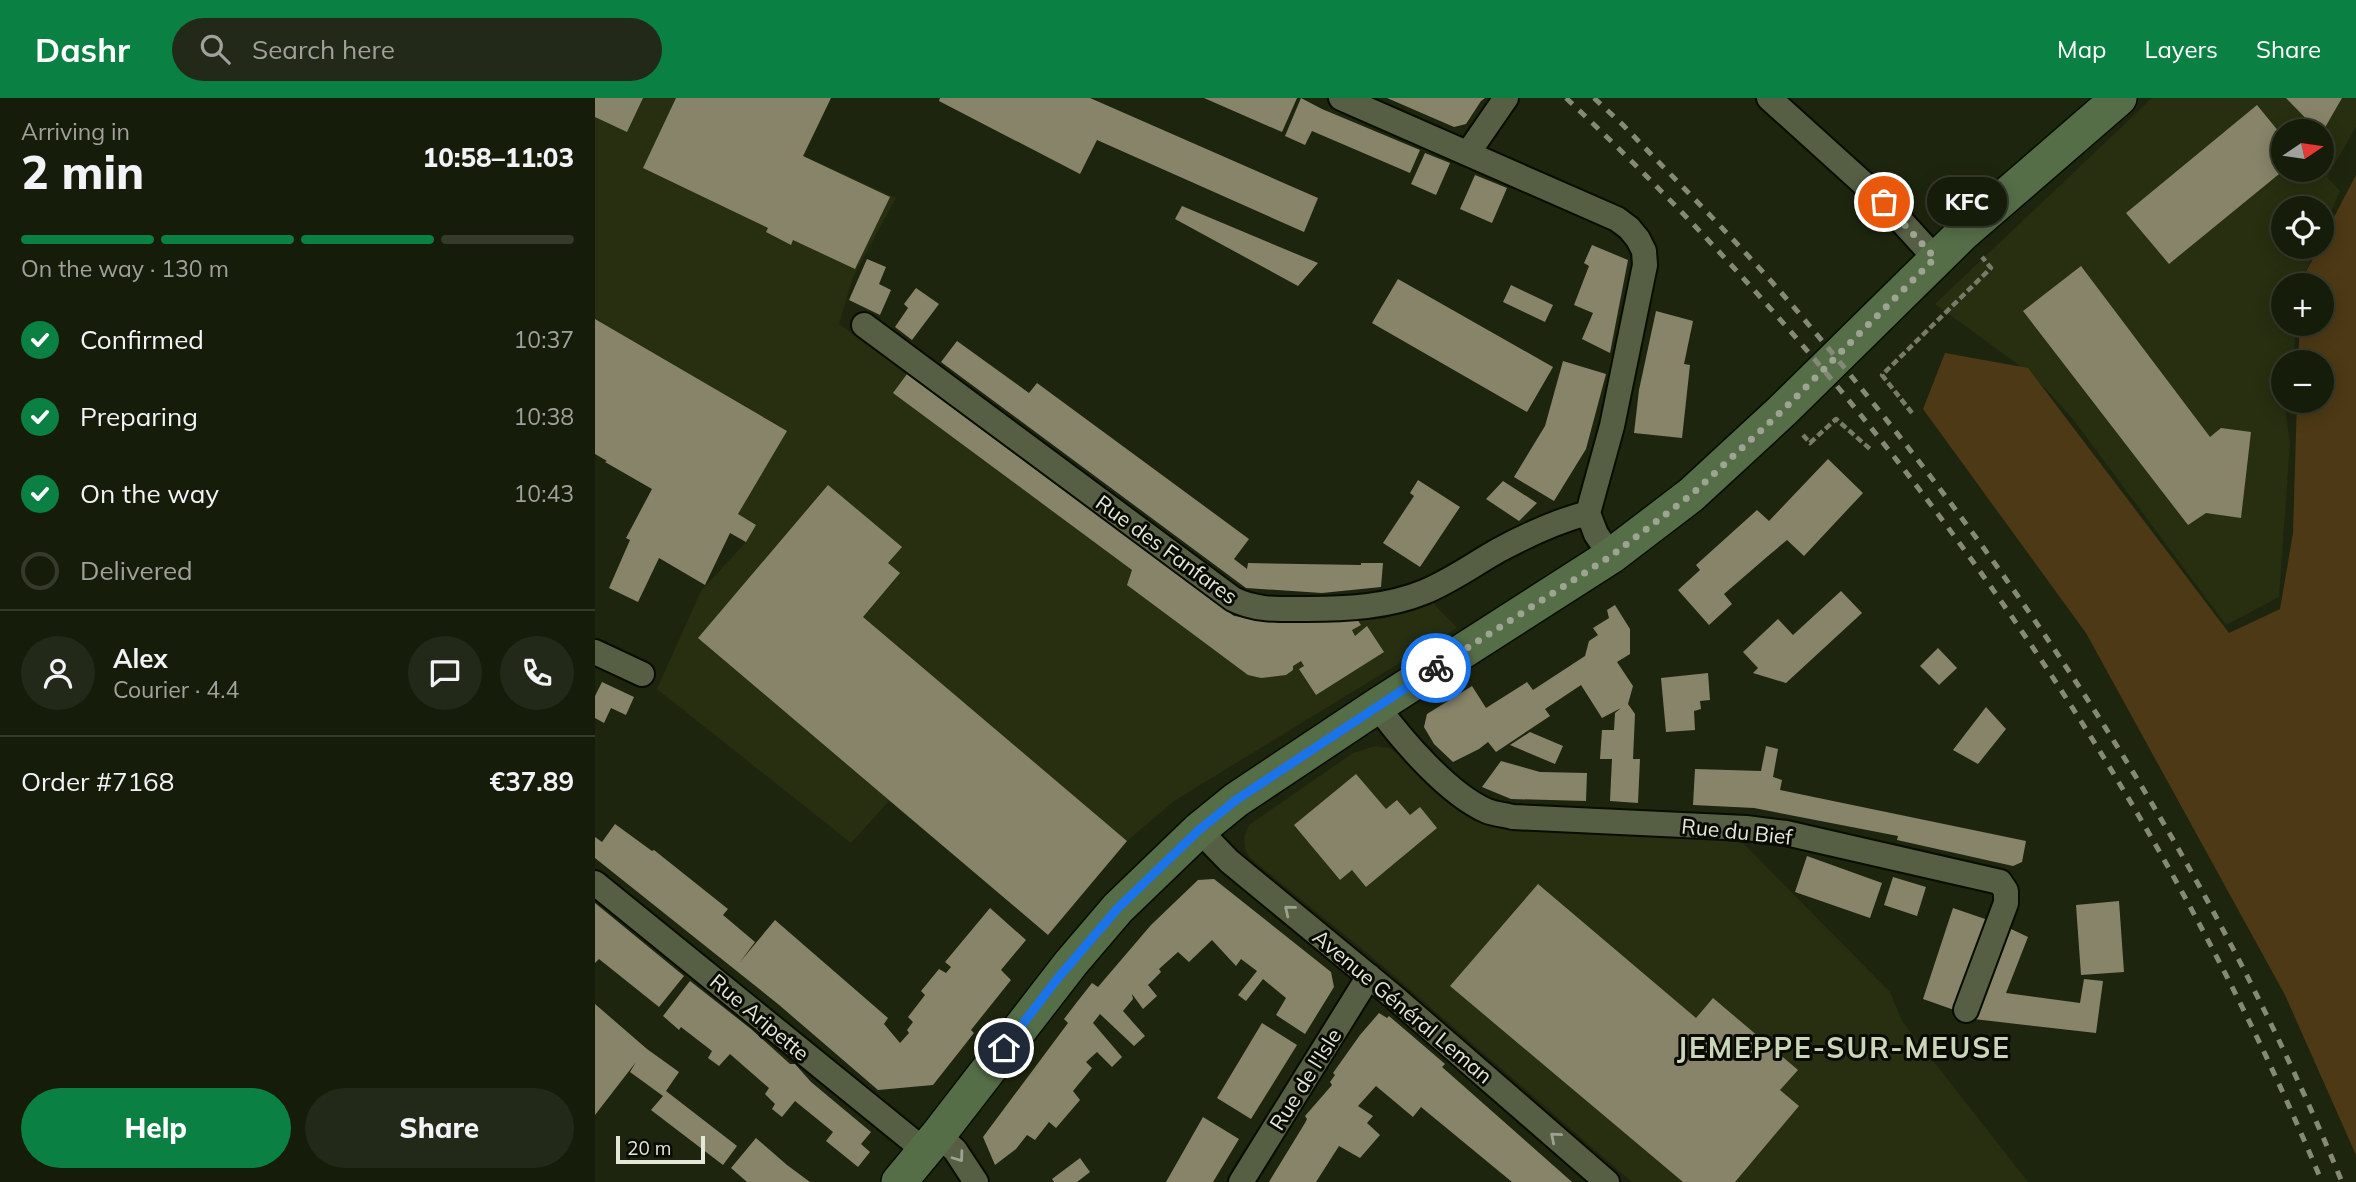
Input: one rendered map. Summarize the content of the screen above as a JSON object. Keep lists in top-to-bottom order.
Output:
{
  "streets": {
    "street": [
      "Rue des Fanfares",
      "Rue du Bief",
      "Avenue Général Leman",
      "Rue Aripette",
      "Rue de l'Isle"
    ]
  },
  "crossings": [
    ["Avenue Général Leman", "Rue de l'Isle"]
  ],
  "one_way": ["Avenue Général Leman"],
  "districts": ["JEMEPPE-SUR-MEUSE"],
  "places": ["KFC"],
  "scale_bar": "20 m",
  "north": "right",
  "page": {
    "header": "Dashr",
    "search": "Search here",
    "nav": ["Map", "Layers", "Share"],
    "heading": ["2 min", "Arriving in", "10:58–11:03"],
    "panel": [
      "Alex",
      "Courier · 4.4",
      "Order #7168",
      "€37.89"
    ],
    "map_buttons": ["+", "−"],
    "bubble": "KFC",
    "bar": "On the way · 130 m",
    "list": [
      ["Confirmed", "10:37"],
      ["Preparing", "10:38"],
      ["On the way", "10:43"],
      "Delivered"
    ],
    "buttons": ["Help", "Share"],
    "scale": "20 m"
  }
}
